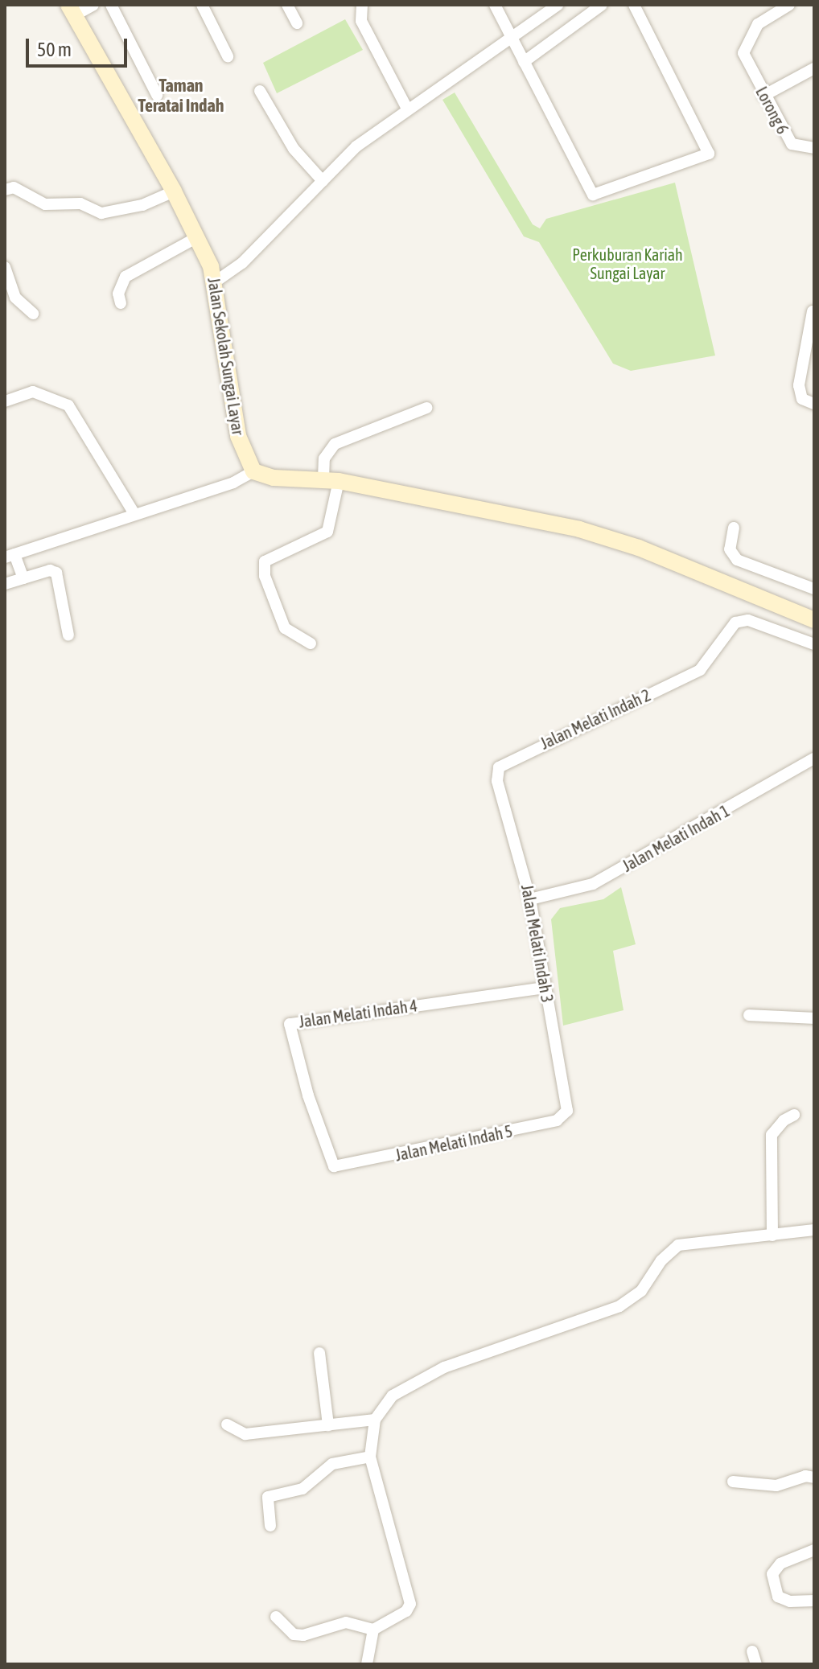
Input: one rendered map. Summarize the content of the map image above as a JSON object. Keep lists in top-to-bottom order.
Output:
{
  "streets": {
    "street": [
      "Lorong 6",
      "Jalan Sekolah Sungai Layar",
      "Jalan Melati Indah 2",
      "Jalan Melati Indah 1",
      "Jalan Melati Indah 3",
      "Jalan Melati Indah 4",
      "Jalan Melati Indah 5"
    ]
  },
  "crossings": [
    ["Jalan Melati Indah 2", "Jalan Melati Indah 3"],
    ["Jalan Melati Indah 1", "Jalan Melati Indah 3"],
    ["Jalan Melati Indah 3", "Jalan Melati Indah 4"],
    ["Jalan Melati Indah 3", "Jalan Melati Indah 5"],
    ["Jalan Melati Indah 4", "Jalan Melati Indah 5"]
  ],
  "districts": ["Taman Teratai Indah"],
  "parks": ["Perkuburan Kariah Sungai Layar"],
  "scale_bar": "50 m"
}
